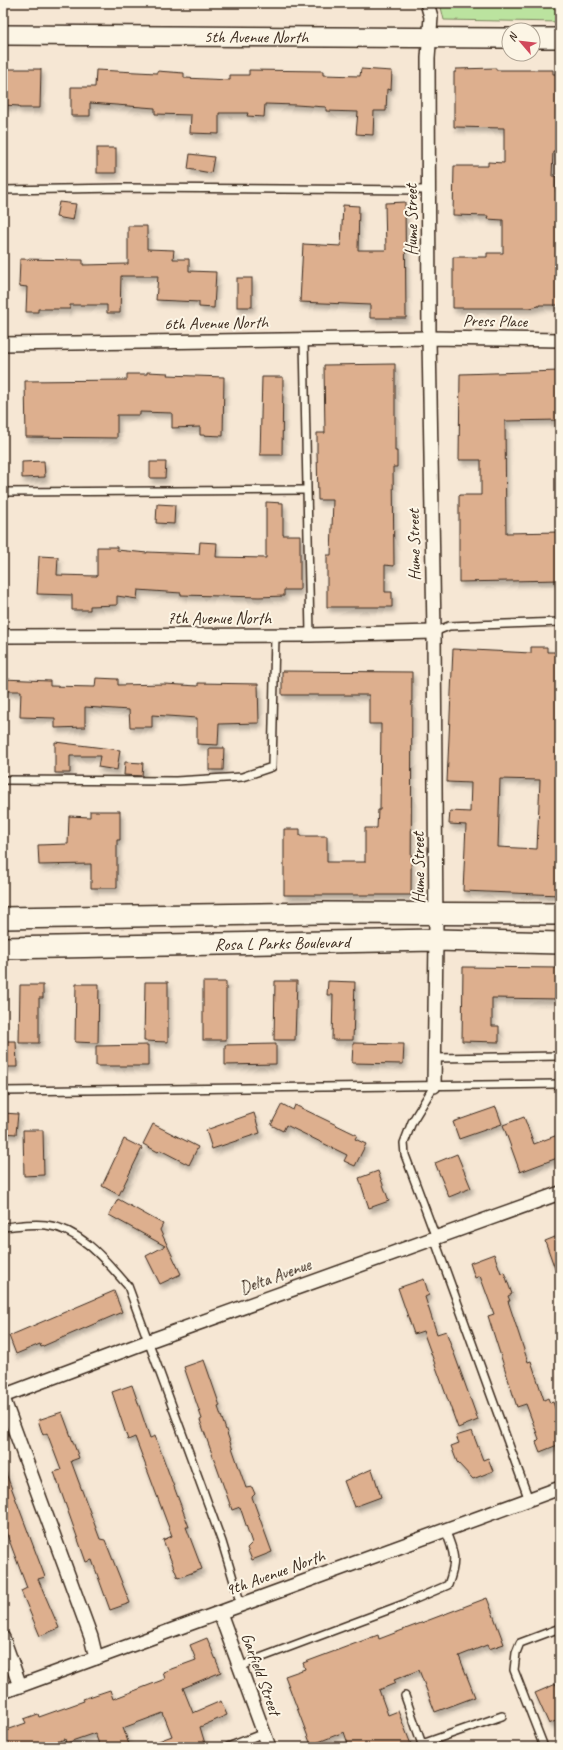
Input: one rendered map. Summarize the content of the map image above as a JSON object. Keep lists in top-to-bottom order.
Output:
{
  "streets": {
    "main road": ["Rosa L Parks Boulevard"],
    "street": [
      "5th Avenue North",
      "Hume Street",
      "Press Place",
      "6th Avenue North",
      "7th Avenue North",
      "Delta Avenue",
      "9th Avenue North",
      "Garfield Street"
    ]
  },
  "crossings": [
    ["5th Avenue North", "Hume Street"],
    ["Hume Street", "Press Place"],
    ["Hume Street", "6th Avenue North"],
    ["Hume Street", "7th Avenue North"],
    ["Hume Street", "Rosa L Parks Boulevard"],
    ["Press Place", "6th Avenue North"],
    ["9th Avenue North", "Garfield Street"]
  ],
  "north": "top left"
}
